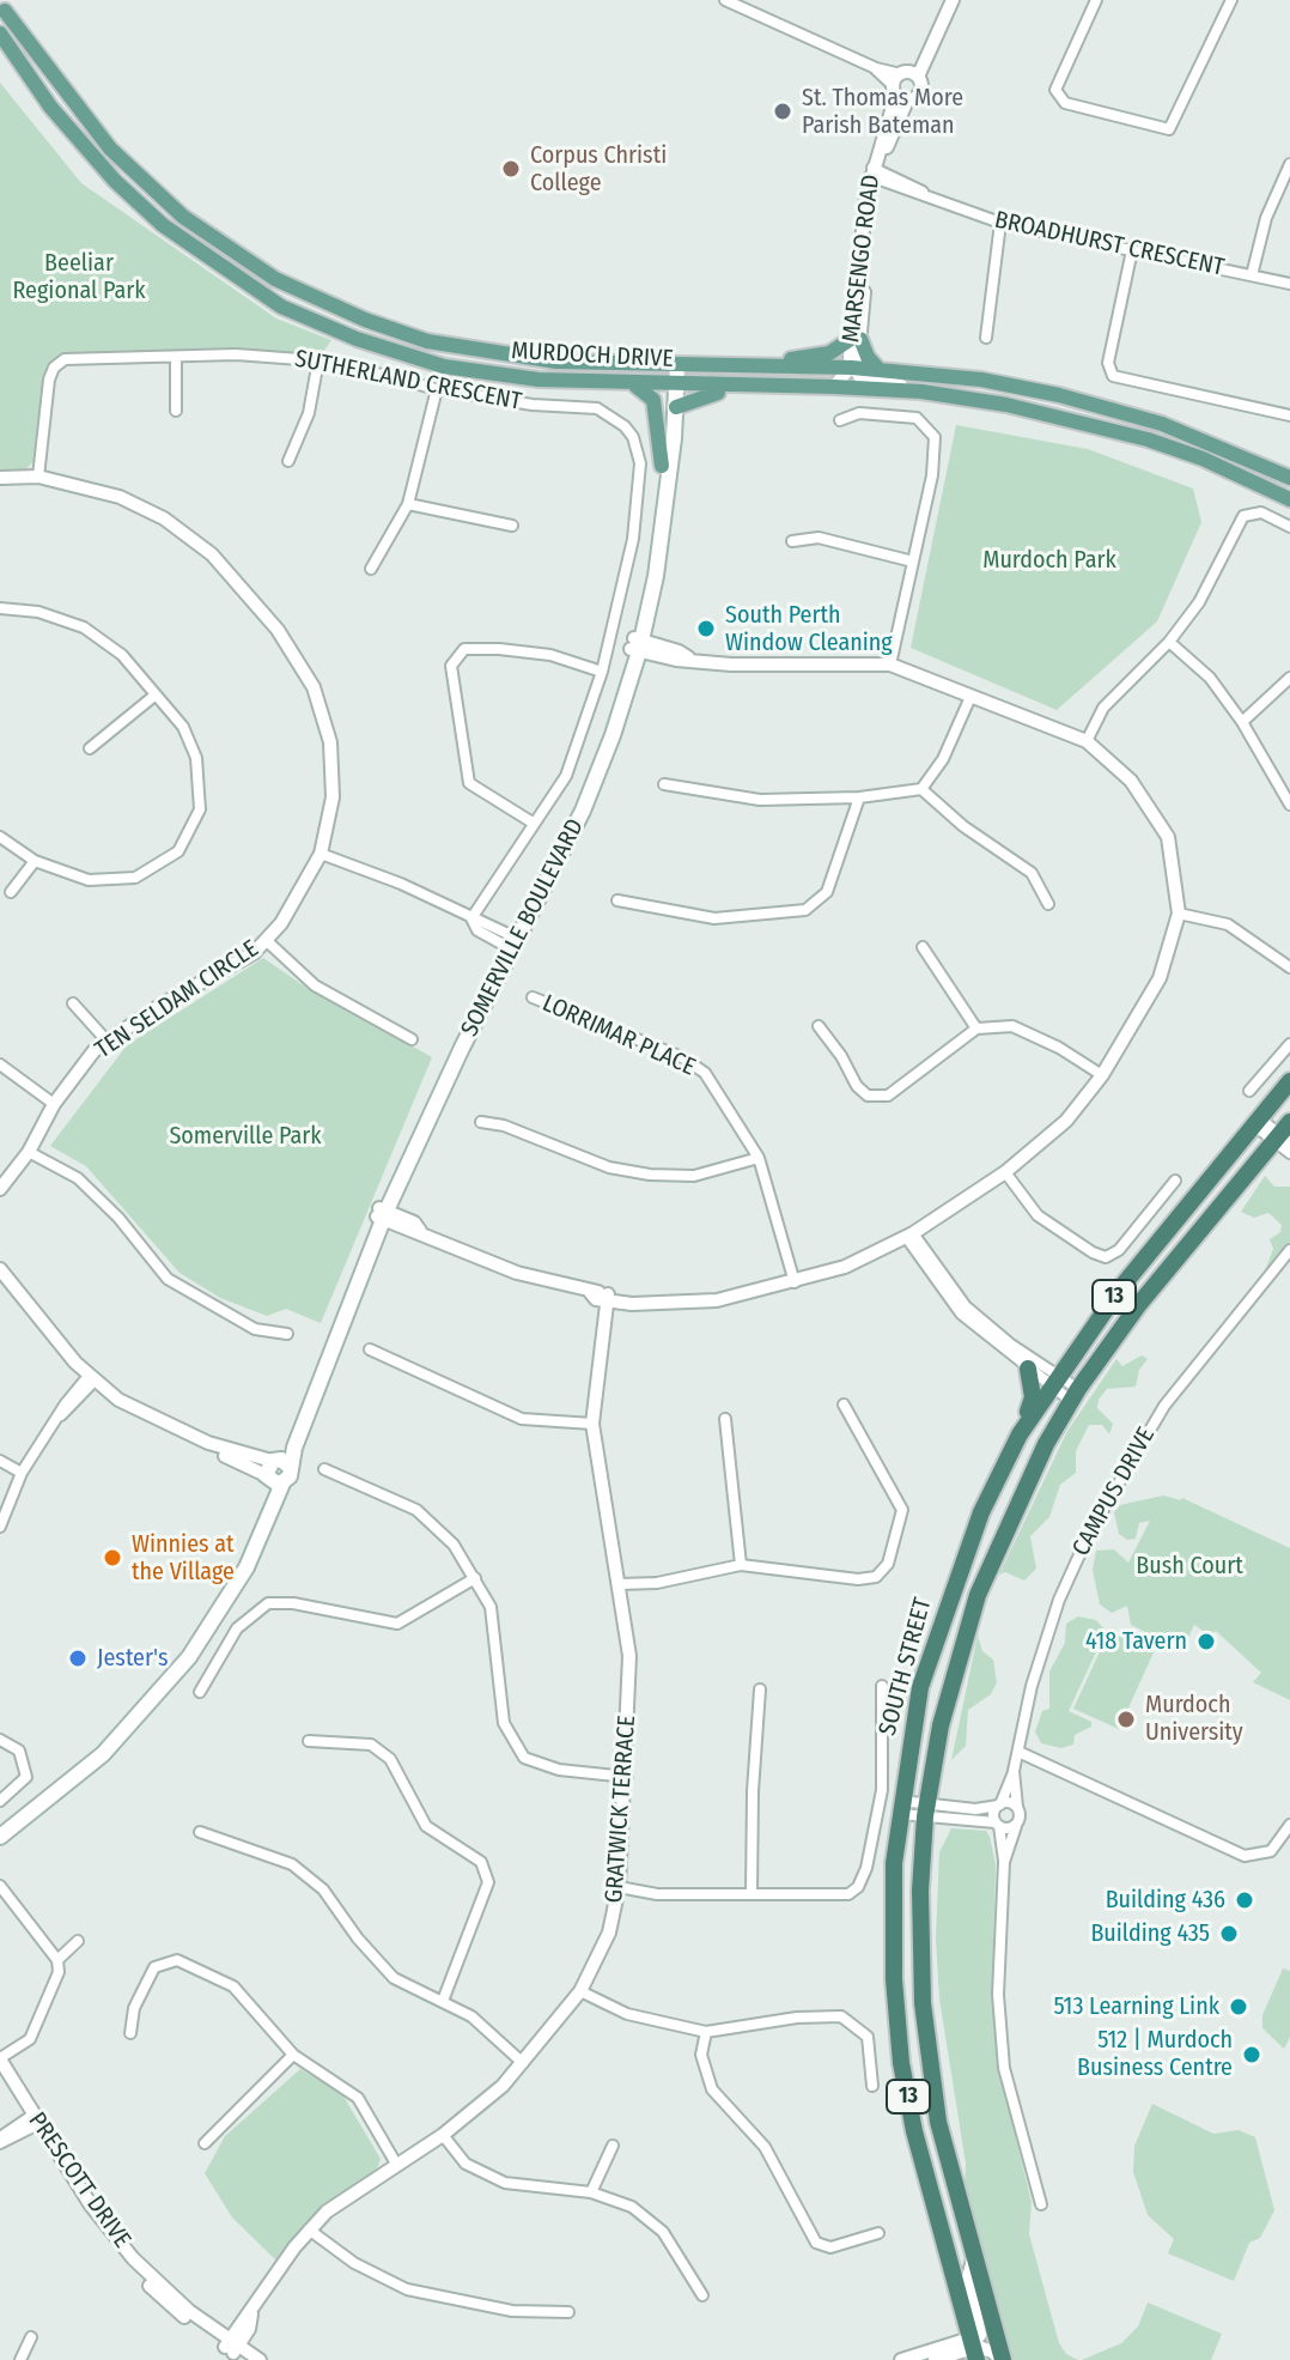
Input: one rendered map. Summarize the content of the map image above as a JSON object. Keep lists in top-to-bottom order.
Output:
{
  "streets": {
    "highway": ["13", "SOUTH STREET"],
    "main road": ["MURDOCH DRIVE", "SOMERVILLE BOULEVARD"],
    "street": [
      "BROADHURST CRESCENT",
      "MARSENGO ROAD",
      "SUTHERLAND CRESCENT",
      "TEN SELDAM CIRCLE",
      "LORRIMAR PLACE",
      "CAMPUS DRIVE",
      "GRATWICK TERRACE",
      "PRESCOTT DRIVE"
    ]
  },
  "crossings": [
    ["BROADHURST CRESCENT", "MARSENGO ROAD"],
    ["MARSENGO ROAD", "MURDOCH DRIVE"],
    ["MURDOCH DRIVE", "SOMERVILLE BOULEVARD"],
    ["SUTHERLAND CRESCENT", "TEN SELDAM CIRCLE"],
    ["GRATWICK TERRACE", "PRESCOTT DRIVE"]
  ],
  "parks": [
    "Beeliar Regional Park",
    "Murdoch Park",
    "Somerville Park",
    "Bush Court"
  ],
  "places": [
    "St. Thomas More Parish Bateman",
    "Corpus Christi College",
    "South Perth Window Cleaning",
    "Winnies at the Village",
    "418 Tavern",
    "Jester's",
    "Murdoch University",
    "Building 436",
    "Building 435",
    "513 Learning Link",
    "512 | Murdoch Business Centre"
  ]
}
